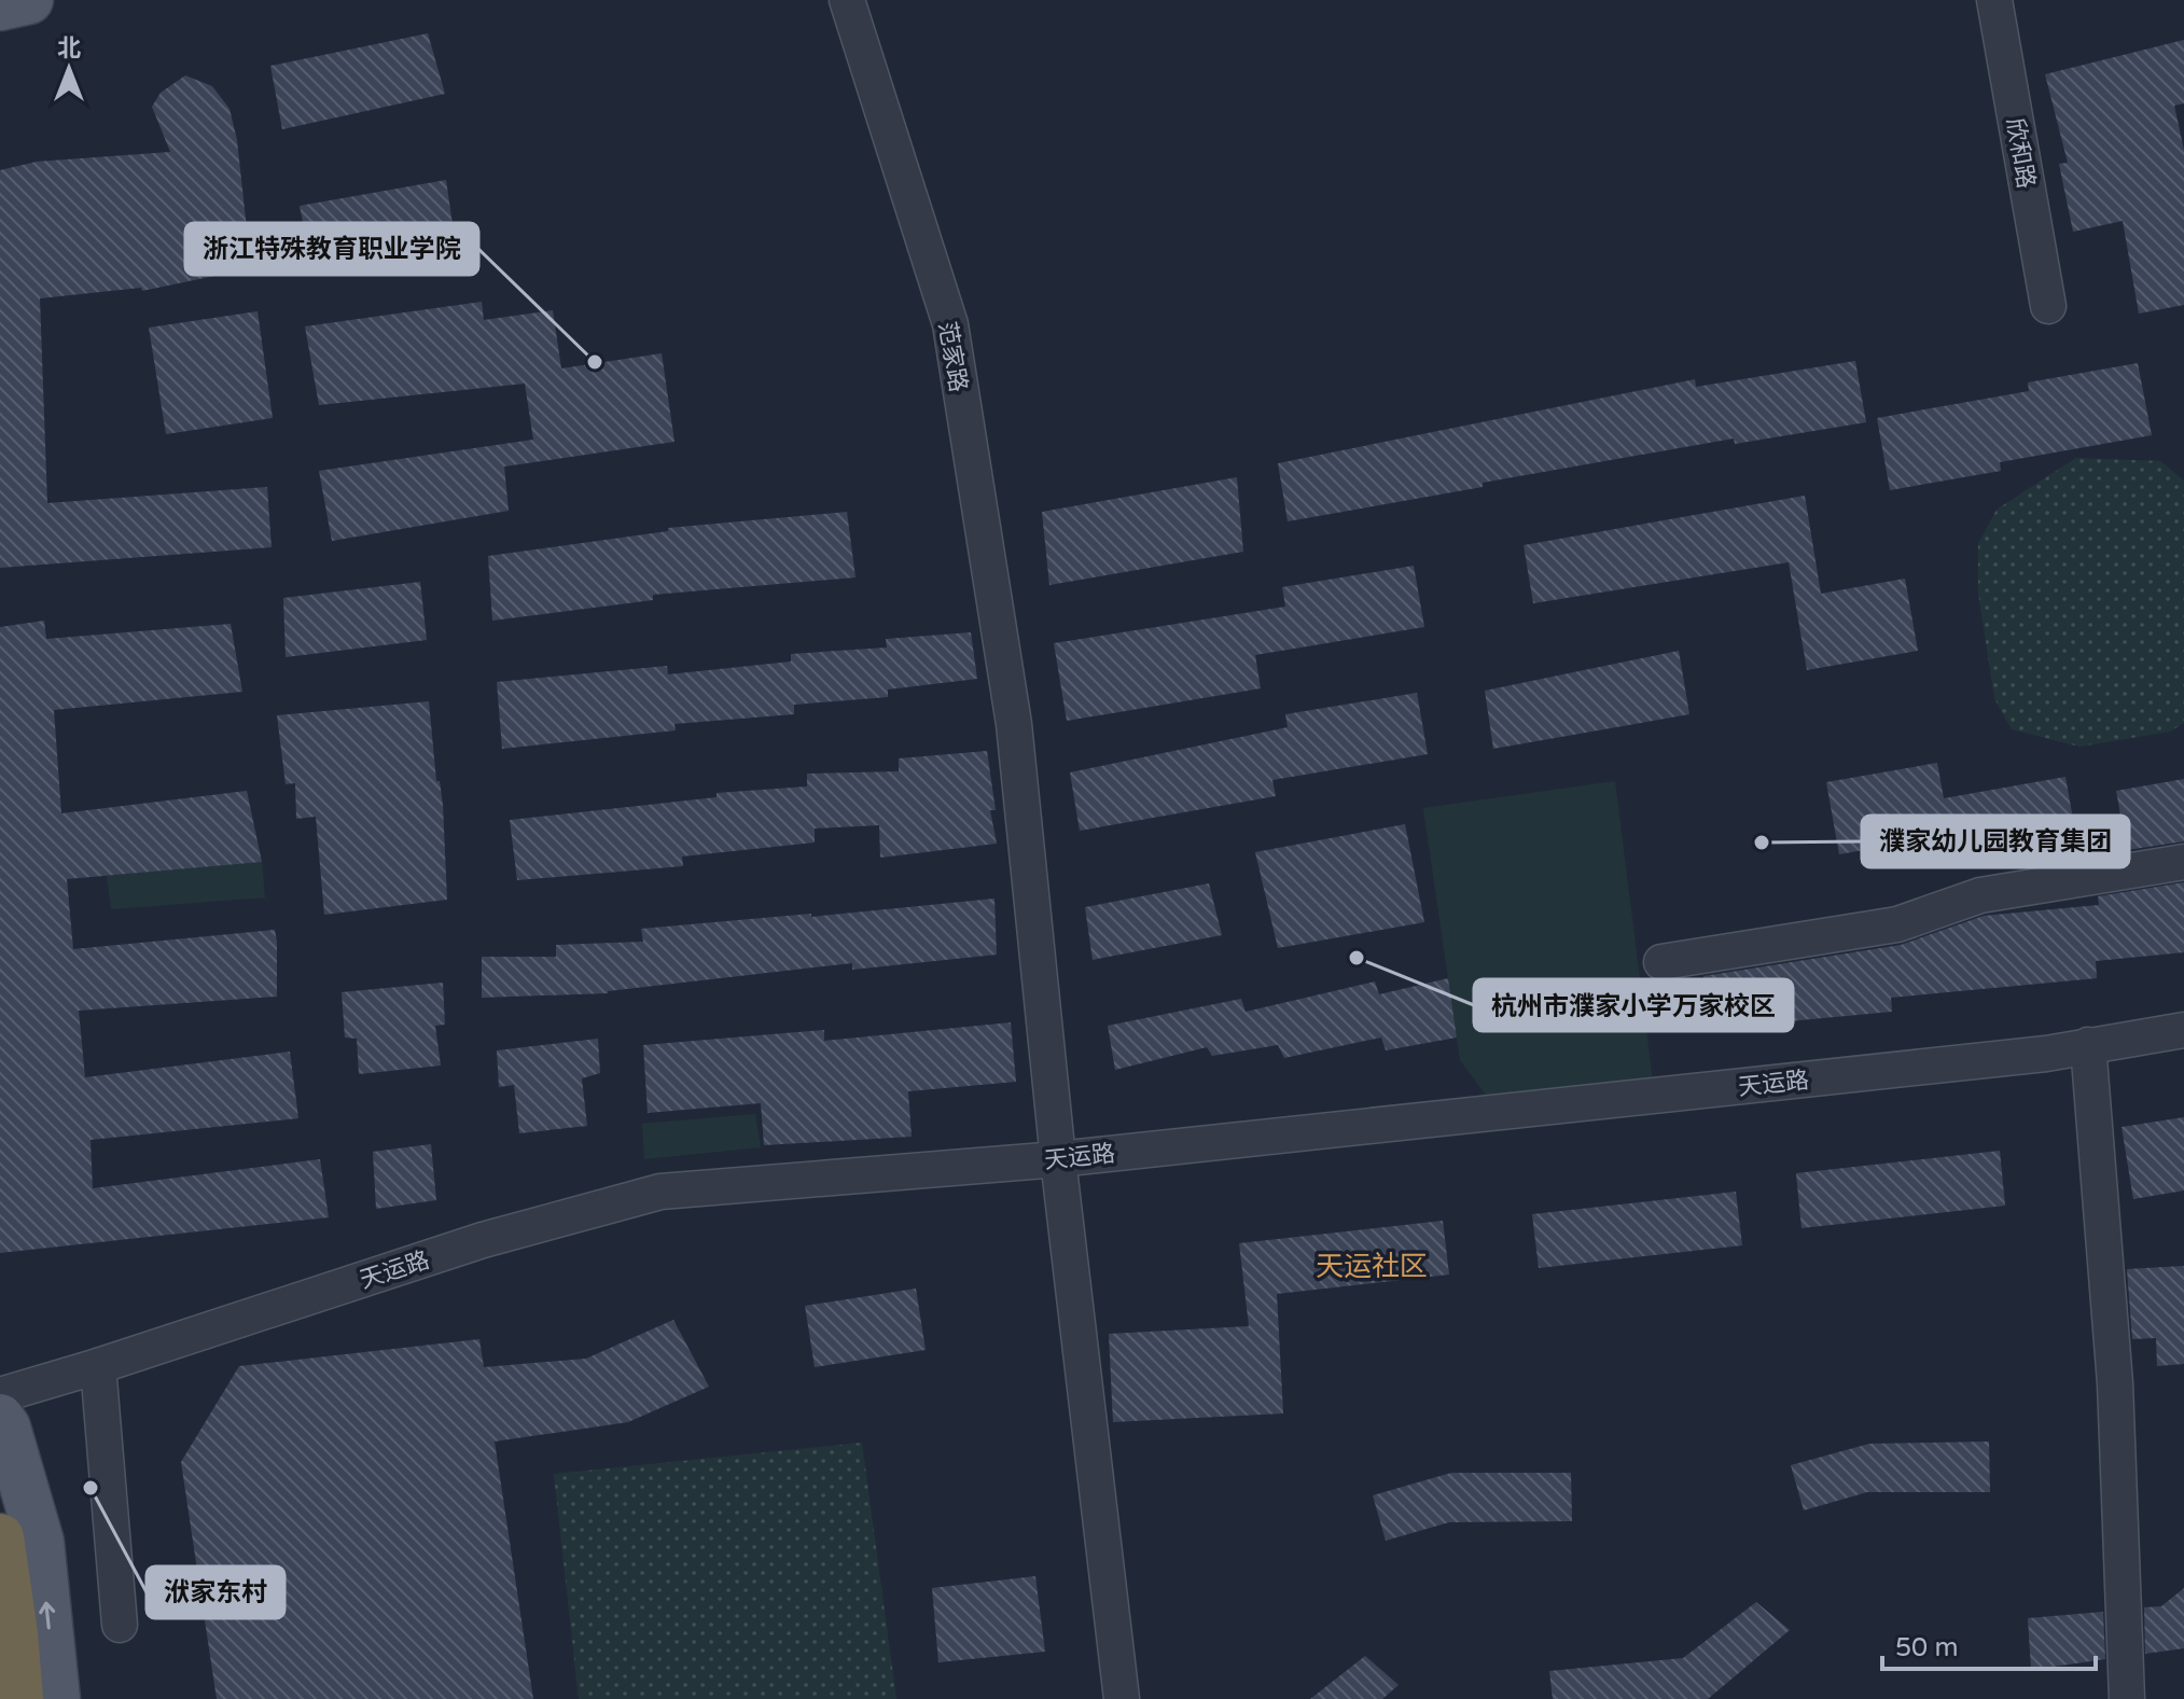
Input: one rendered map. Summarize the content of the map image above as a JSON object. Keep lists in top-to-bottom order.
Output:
{
  "streets": {
    "street": ["欣和路", "范家路", "天运路"]
  },
  "crossings": [
    ["范家路", "天运路"]
  ],
  "districts": ["天运社区"],
  "places": [
    "浙江特殊教育职业学院",
    "濮家幼儿园教育集团",
    "杭州市濮家小学万家校区",
    "洑家东村"
  ],
  "scale_bar": "50 m",
  "north": "top"
}
